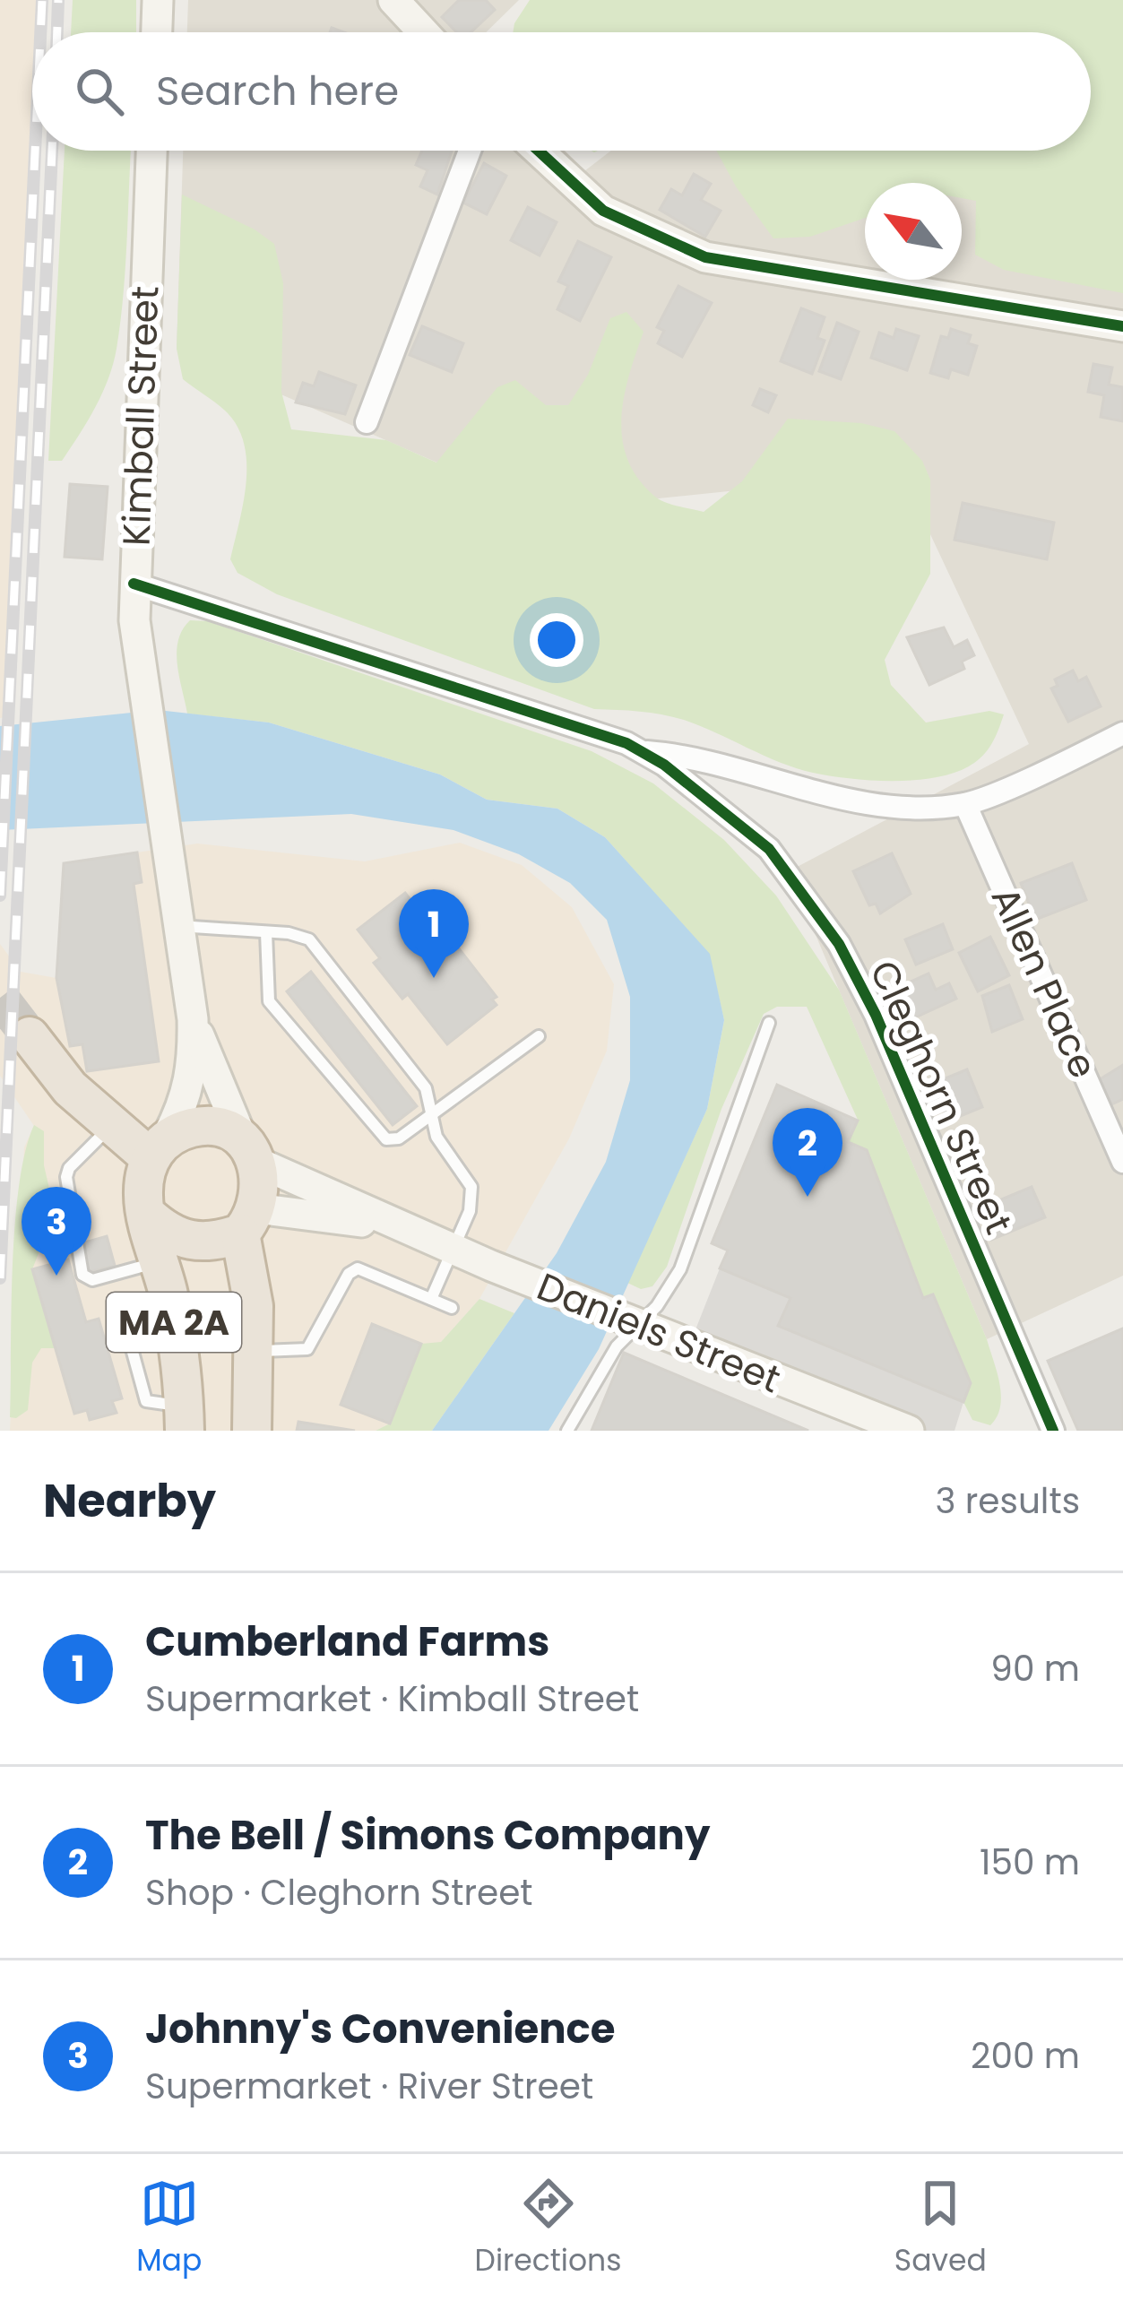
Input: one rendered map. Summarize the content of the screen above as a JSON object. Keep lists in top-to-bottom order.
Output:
{
  "streets": {
    "highway": ["MA 2A"],
    "main road": ["Kimball Street", "Daniels Street"],
    "street": ["Allen Place", "Cleghorn Street"]
  },
  "crossings": [
    ["Kimball Street", "Cleghorn Street"],
    ["Kimball Street", "MA 2A"],
    ["Kimball Street", "Daniels Street"],
    ["MA 2A", "Daniels Street"]
  ],
  "north": "top left",
  "page": {
    "search": "Search here",
    "pins": ["1", "2", "3"],
    "heading": ["Nearby", "3 results"],
    "list": [
      {
        "mark": "1",
        "name": "Cumberland Farms",
        "note": "Supermarket · Kimball Street",
        "value": "90 m"
      },
      {
        "mark": "2",
        "name": "The Bell / Simons Company",
        "note": "Shop · Cleghorn Street",
        "value": "150 m"
      },
      {
        "mark": "3",
        "name": "Johnny's Convenience",
        "note": "Supermarket · River Street",
        "value": "200 m"
      }
    ],
    "nav": ["Map", "Directions", "Saved"]
  }
}
